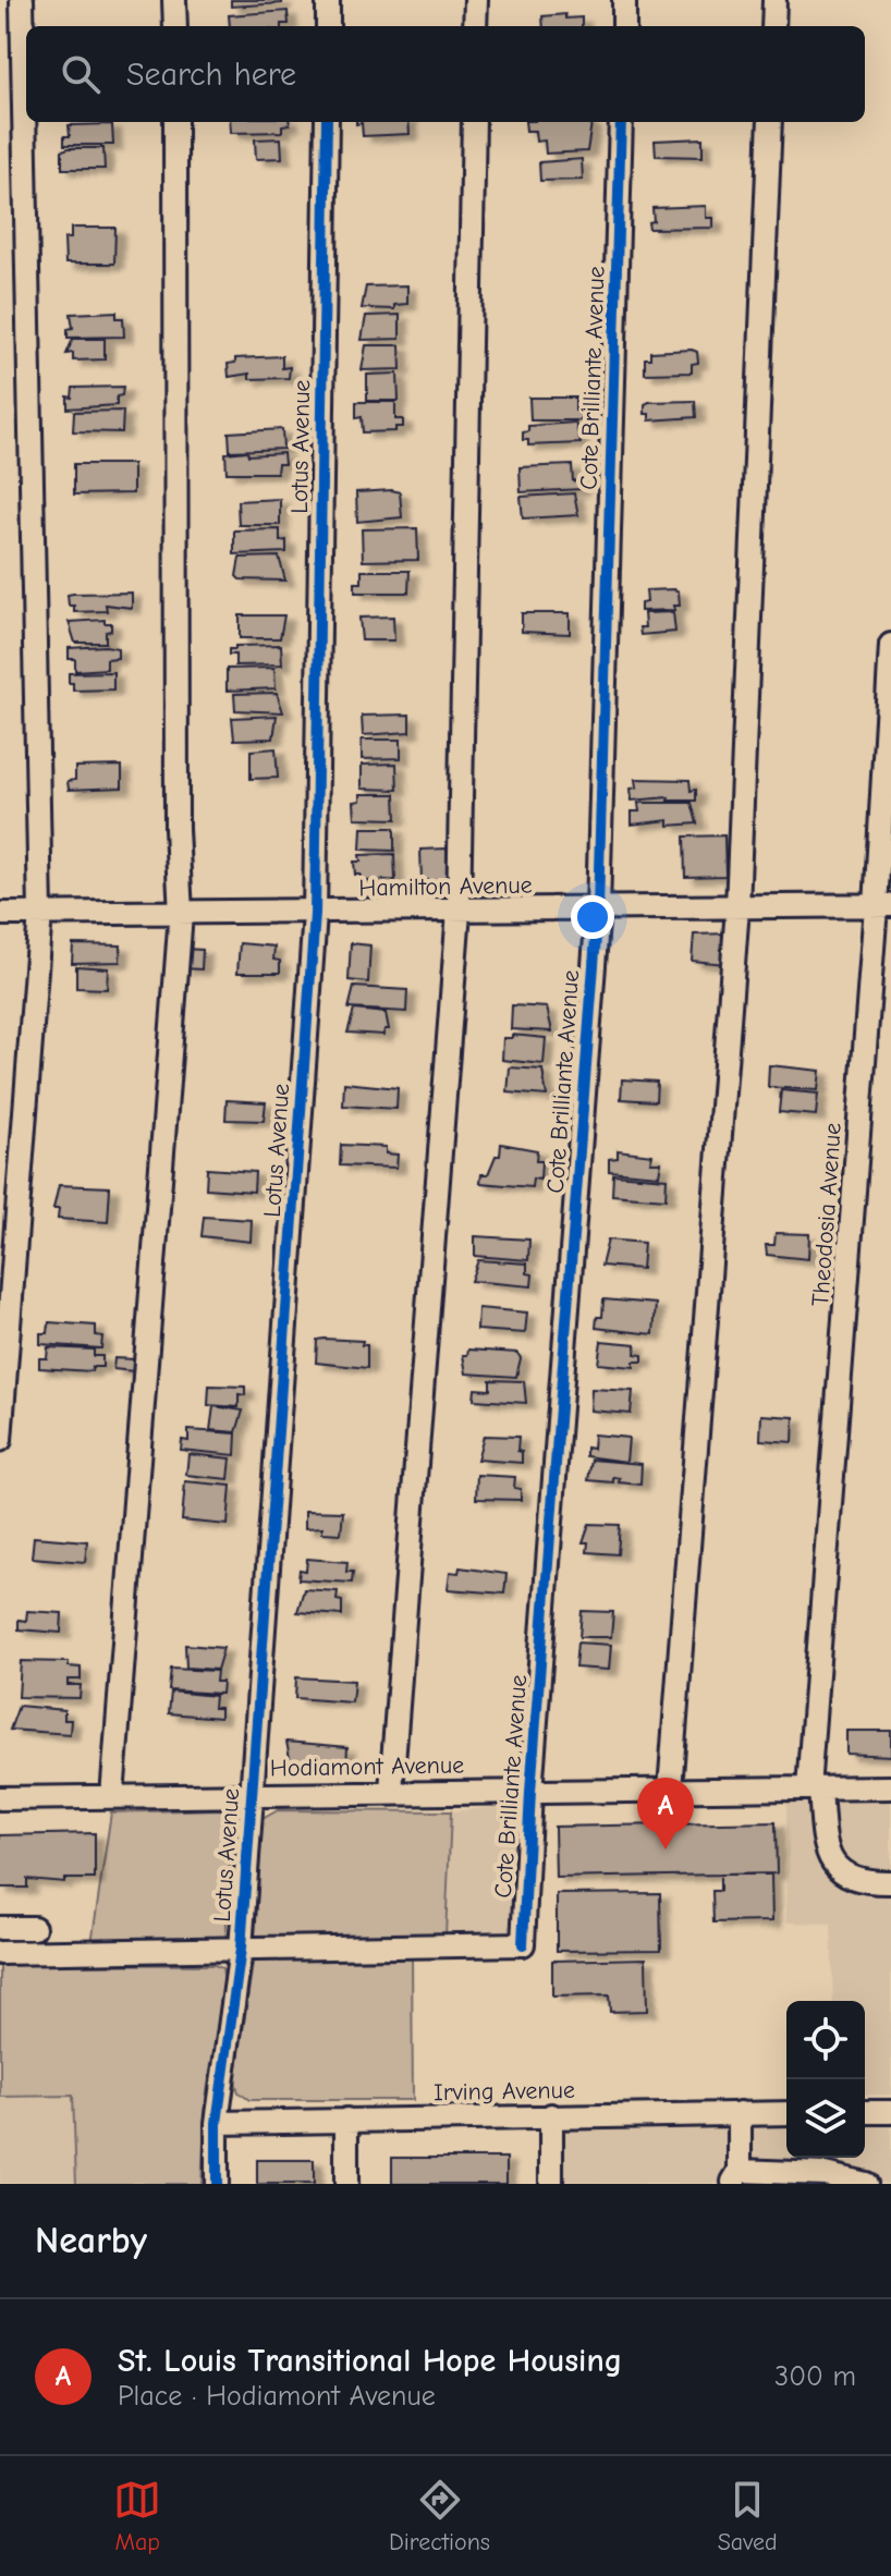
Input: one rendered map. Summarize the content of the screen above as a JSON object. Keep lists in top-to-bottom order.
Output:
{
  "streets": {
    "street": [
      "Cote Brilliante Avenue",
      "Lotus Avenue",
      "Hamilton Avenue",
      "Theodosia Avenue",
      "Hodiamont Avenue",
      "Irving Avenue"
    ]
  },
  "crossings": [
    ["Cote Brilliante Avenue", "Lotus Avenue"],
    ["Cote Brilliante Avenue", "Hamilton Avenue"],
    ["Cote Brilliante Avenue", "Hodiamont Avenue"],
    ["Lotus Avenue", "Hamilton Avenue"],
    ["Lotus Avenue", "Hodiamont Avenue"],
    ["Lotus Avenue", "Irving Avenue"],
    ["Hamilton Avenue", "Theodosia Avenue"],
    ["Theodosia Avenue", "Hodiamont Avenue"]
  ],
  "page": {
    "search": "Search here",
    "pins": "A",
    "heading": "Nearby",
    "list": [
      {
        "mark": "A",
        "name": "St. Louis Transitional Hope Housing",
        "note": "Place · Hodiamont Avenue",
        "value": "300 m"
      }
    ],
    "nav": ["Map", "Directions", "Saved"]
  }
}
